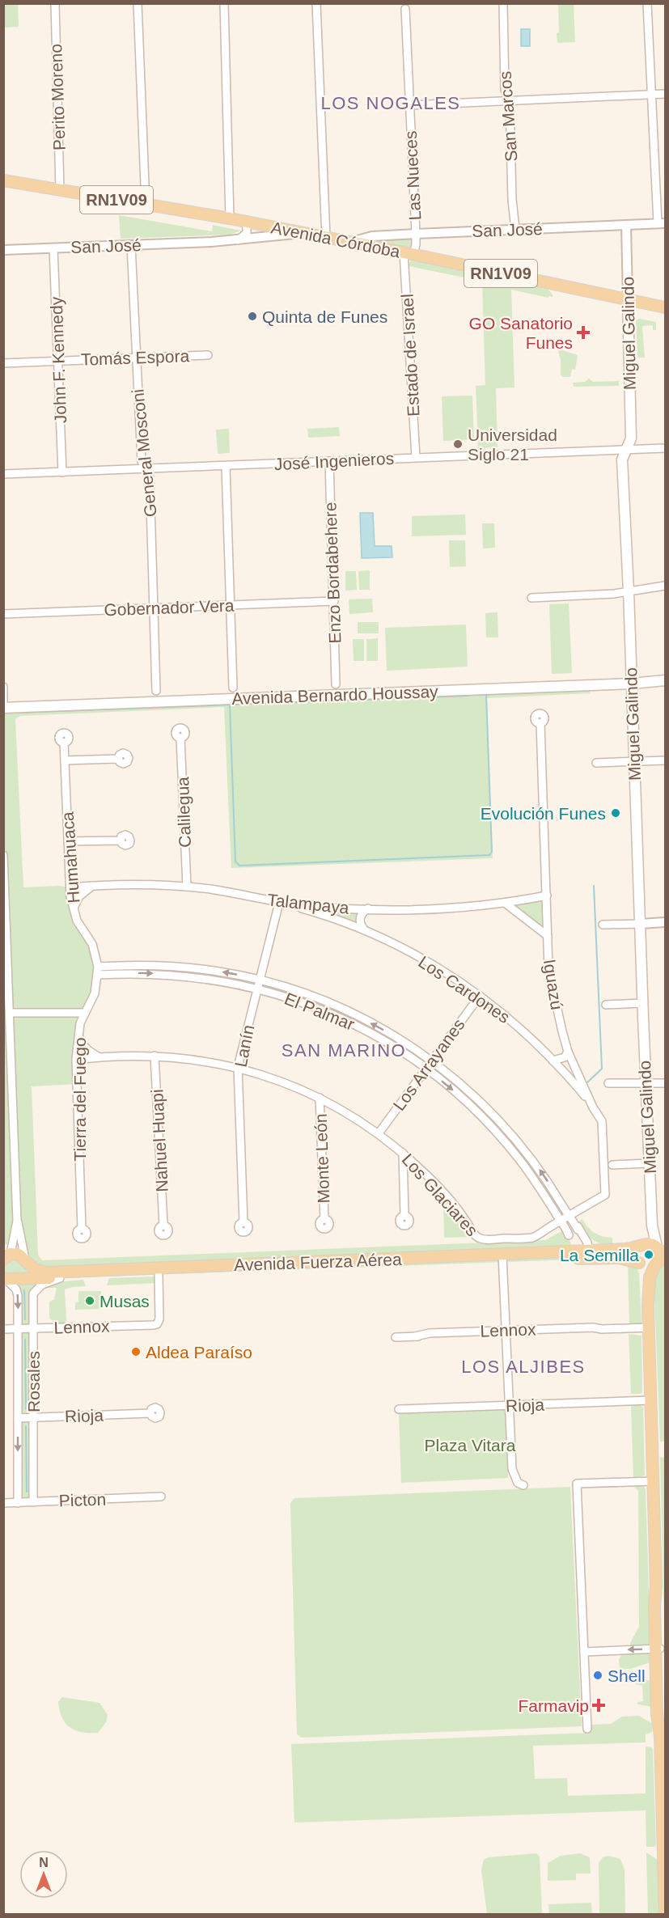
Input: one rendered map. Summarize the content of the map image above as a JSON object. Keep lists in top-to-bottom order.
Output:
{
  "streets": {
    "main road": [
      "RN1V09",
      "Avenida Córdoba",
      "Miguel Galindo",
      "Avenida Bernardo Houssay",
      "Avenida Fuerza Aérea"
    ],
    "street": [
      "Perito Moreno",
      "San Marcos",
      "Las Nueces",
      "San José",
      "Estado de Israel",
      "Tomás Espora",
      "John F. Kennedy",
      "General Mosconi",
      "José Ingenieros",
      "Enzo Bordabehere",
      "Gobernador Vera",
      "Calilegua",
      "Humahuaca",
      "Talampaya",
      "Iguazú",
      "Los Cardones",
      "El Palmar",
      "Lanín",
      "Los Arrayanes",
      "Tierra del Fuego",
      "Nahuel Huapi",
      "Monte León",
      "Los Glaciares",
      "Lennox",
      "Rosales",
      "Rioja",
      "Picton"
    ]
  },
  "crossings": [
    ["Perito Moreno", "Avenida Córdoba"],
    ["San Marcos", "San José"],
    ["Las Nueces", "San José"],
    ["Las Nueces", "Avenida Córdoba"],
    ["Las Nueces", "Estado de Israel"],
    ["San José", "Avenida Córdoba"],
    ["San José", "Miguel Galindo"],
    ["San José", "John F. Kennedy"],
    ["San José", "General Mosconi"],
    ["Avenida Córdoba", "Miguel Galindo"],
    ["Avenida Córdoba", "Estado de Israel"],
    ["Miguel Galindo", "José Ingenieros"],
    ["Miguel Galindo", "Avenida Bernardo Houssay"],
    ["Miguel Galindo", "Avenida Fuerza Aérea"],
    ["Estado de Israel", "José Ingenieros"],
    ["Tomás Espora", "John F. Kennedy"],
    ["Tomás Espora", "General Mosconi"],
    ["John F. Kennedy", "José Ingenieros"],
    ["General Mosconi", "José Ingenieros"],
    ["General Mosconi", "Gobernador Vera"],
    ["José Ingenieros", "Enzo Bordabehere"],
    ["Enzo Bordabehere", "Gobernador Vera"],
    ["Calilegua", "Talampaya"],
    ["Humahuaca", "Talampaya"],
    ["Humahuaca", "El Palmar"],
    ["Humahuaca", "Tierra del Fuego"],
    ["Talampaya", "Iguazú"],
    ["Talampaya", "Los Cardones"],
    ["Talampaya", "Lanín"],
    ["Iguazú", "Los Cardones"],
    ["Iguazú", "El Palmar"],
    ["Los Cardones", "Lanín"],
    ["Los Cardones", "Los Arrayanes"],
    ["El Palmar", "Lanín"],
    ["El Palmar", "Los Arrayanes"],
    ["El Palmar", "Tierra del Fuego"],
    ["El Palmar", "Los Glaciares"],
    ["El Palmar", "Avenida Fuerza Aérea"],
    ["Lanín", "Los Glaciares"],
    ["Los Arrayanes", "Los Glaciares"],
    ["Tierra del Fuego", "Los Glaciares"],
    ["Nahuel Huapi", "Los Glaciares"],
    ["Monte León", "Los Glaciares"],
    ["Avenida Fuerza Aérea", "Lennox"],
    ["Avenida Fuerza Aérea", "Rosales"],
    ["Lennox", "Rosales"],
    ["Rosales", "Rioja"],
    ["Rosales", "Picton"]
  ],
  "districts": ["LOS NOGALES", "SAN MARINO", "LOS ALJIBES"],
  "parks": ["Plaza Vitara"],
  "places": {
    "other": [
      "Quinta de Funes",
      "Universidad Siglo 21",
      "Evolución Funes",
      "La Semilla",
      "Musas",
      "Aldea Paraíso",
      "Shell"
    ],
    "health": ["GO Sanatorio Funes", "Farmavip"]
  },
  "north": "top"
}
